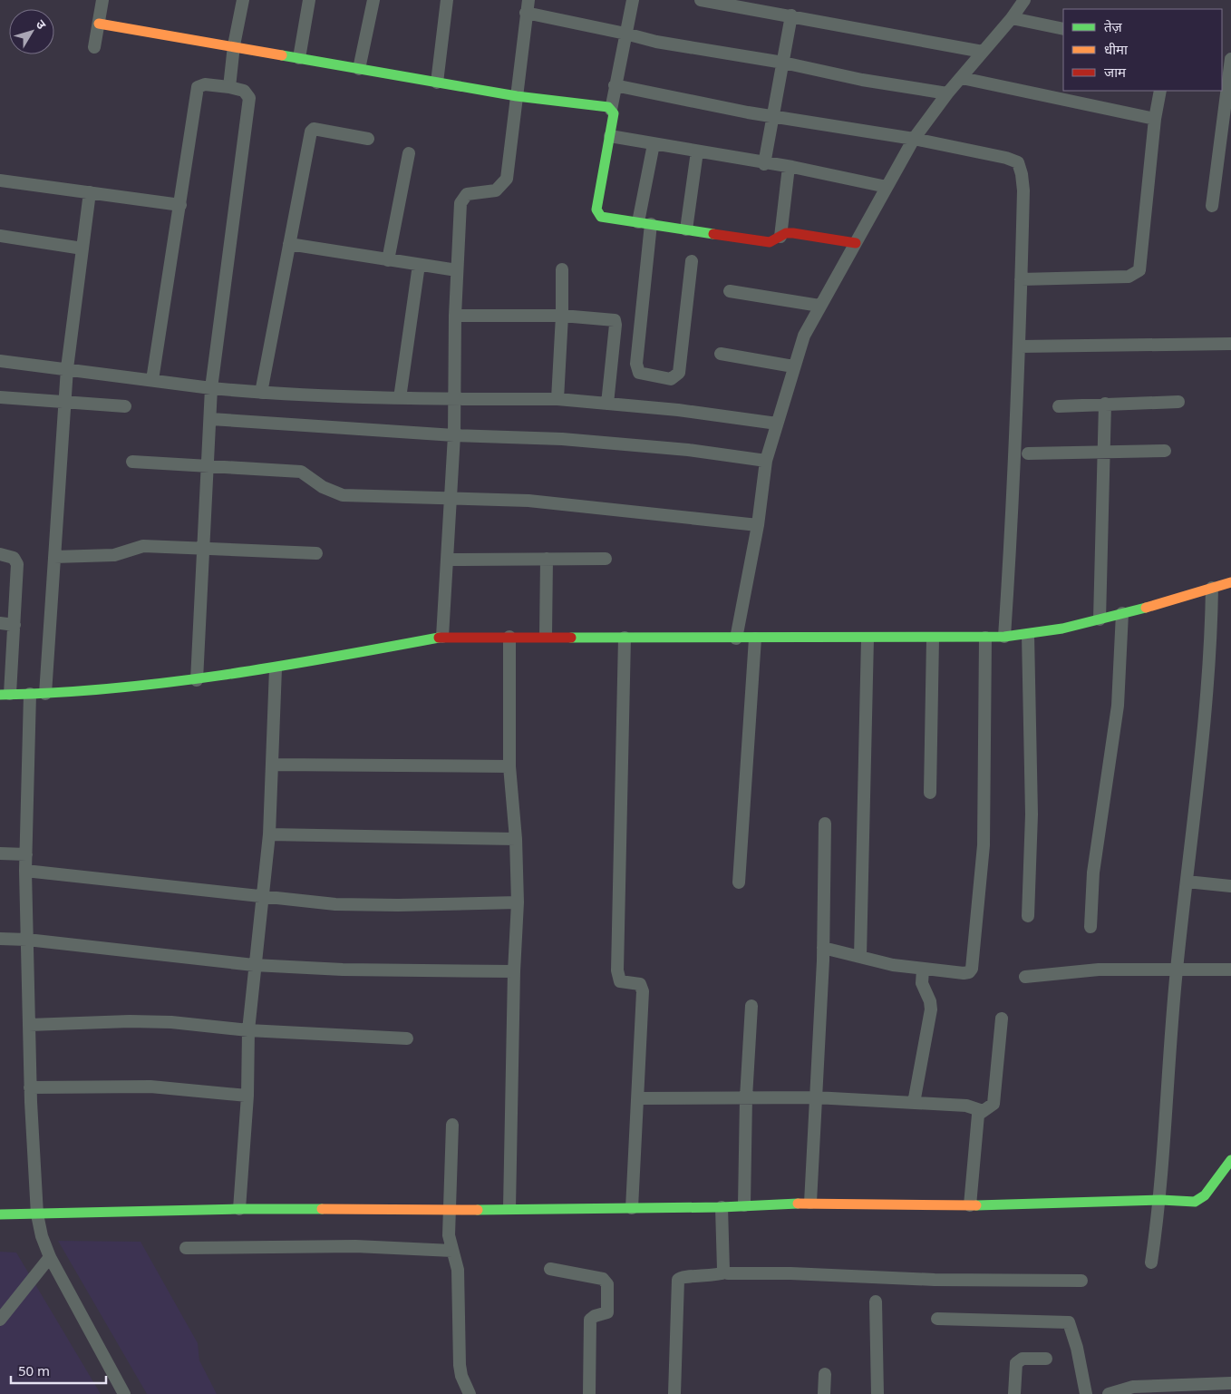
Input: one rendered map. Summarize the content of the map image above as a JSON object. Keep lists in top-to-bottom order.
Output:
{
  "legend": ["तेज़", "धीमा", "जाम"],
  "scale_bar": "50 m",
  "north": "top right"
}
